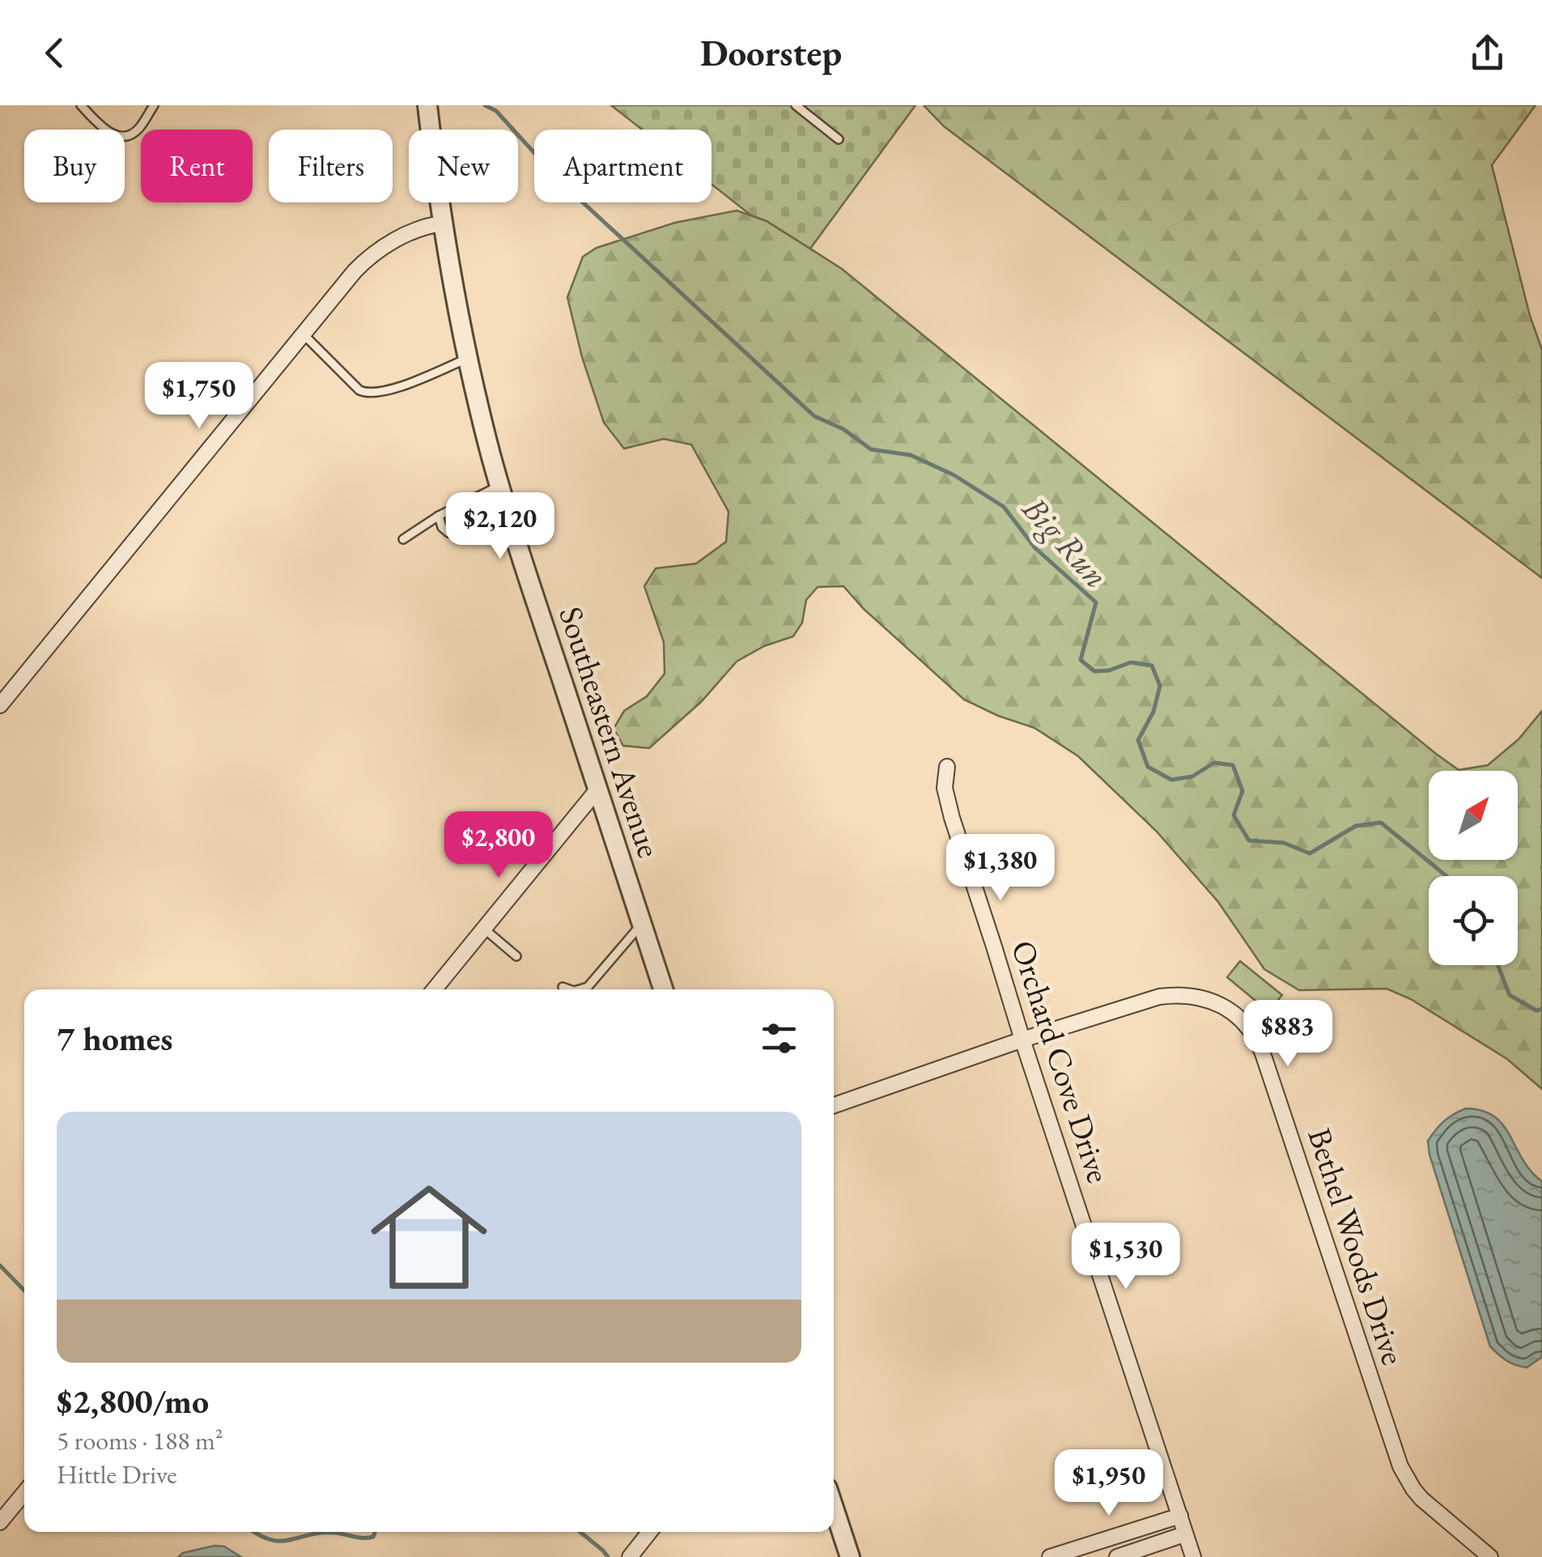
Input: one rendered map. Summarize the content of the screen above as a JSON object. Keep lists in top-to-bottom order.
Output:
{
  "streets": {
    "street": ["Southeastern Avenue", "Orchard Cove Drive", "Bethel Woods Drive"]
  },
  "crossings": [
    ["Orchard Cove Drive", "Bethel Woods Drive"]
  ],
  "water": ["Big Run"],
  "north": "top right",
  "page": {
    "header": "Doorstep",
    "chip": [
      "Buy",
      "Rent",
      "Filters",
      "New",
      "Apartment"
    ],
    "price": [
      "$1,750",
      "$2,120",
      "$2,800",
      "$1,380",
      "$883",
      "$1,530",
      "$1,950"
    ],
    "heading": "7 homes",
    "list": [
      {
        "name": "$2,800/mo",
        "note": "5 rooms · 188 m² · Hittle Drive"
      }
    ]
  }
}
